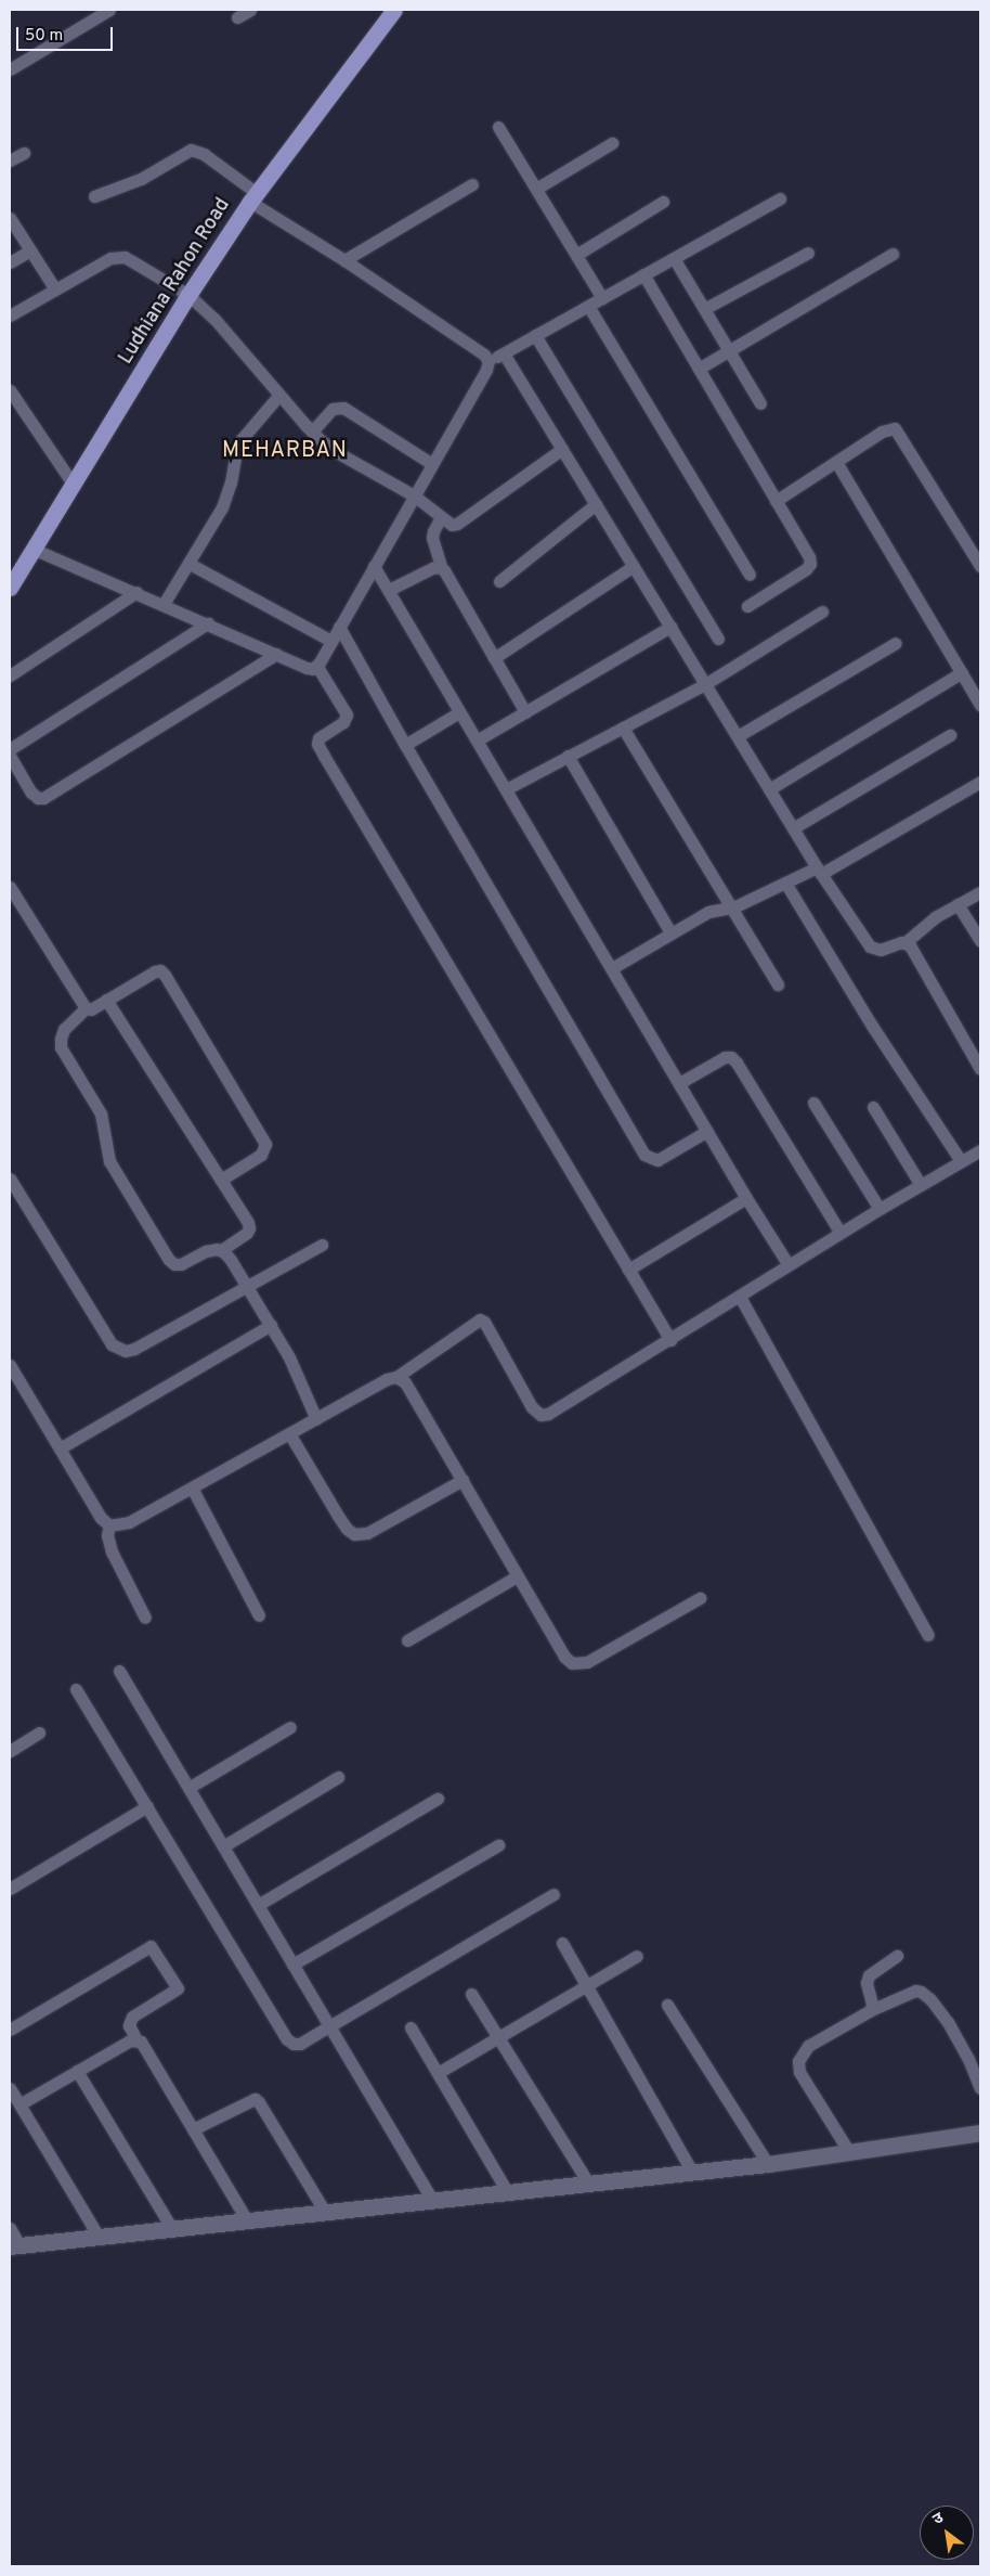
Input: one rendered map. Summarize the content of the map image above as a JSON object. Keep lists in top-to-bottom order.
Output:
{
  "streets": {
    "main road": ["Ludhiana Rahon Road"]
  },
  "districts": ["MEHARBAN"],
  "scale_bar": "50 m",
  "north": "top left"
}
